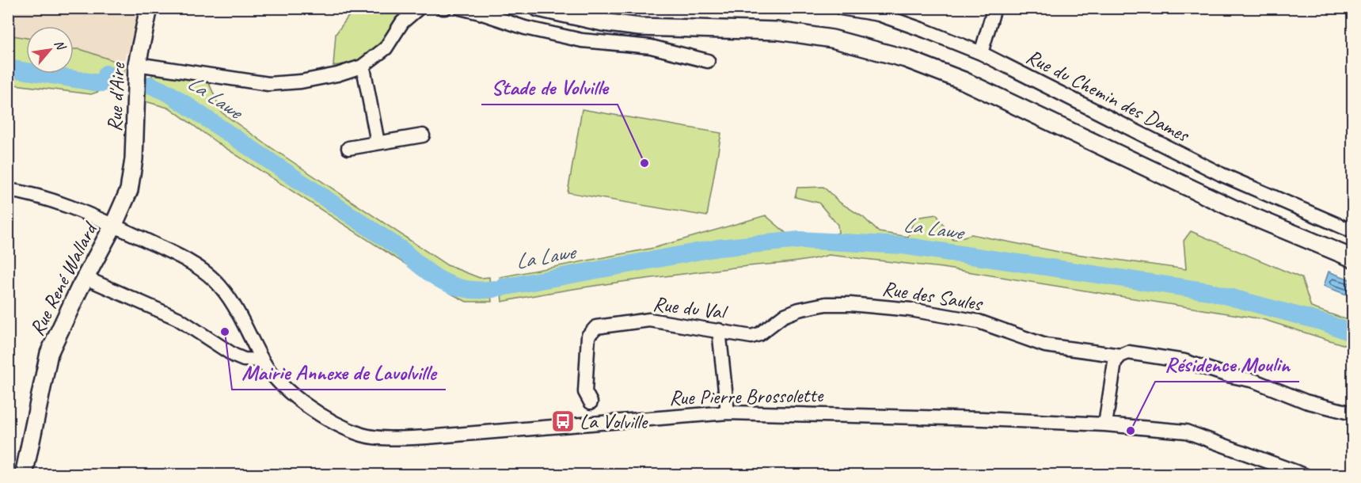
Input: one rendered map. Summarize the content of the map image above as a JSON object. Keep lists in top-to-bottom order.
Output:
{
  "streets": {
    "main road": ["Rue d'Aire", "Rue René Wallard"],
    "street": [
      "Rue du Chemin des Dames",
      "Rue des Saules",
      "Rue du Val",
      "Rue Pierre Brossolette"
    ]
  },
  "crossings": [
    ["Rue d'Aire", "Rue René Wallard"],
    ["Rue René Wallard", "Rue Pierre Brossolette"],
    ["Rue des Saules", "Rue du Val"]
  ],
  "water": ["La Lawe"],
  "places": {
    "other": ["Stade de Volville", "Mairie Annexe de Lavolville", "Résidence Moulin"],
    "bus stop": ["La Volville"]
  },
  "north": "top right"
}
